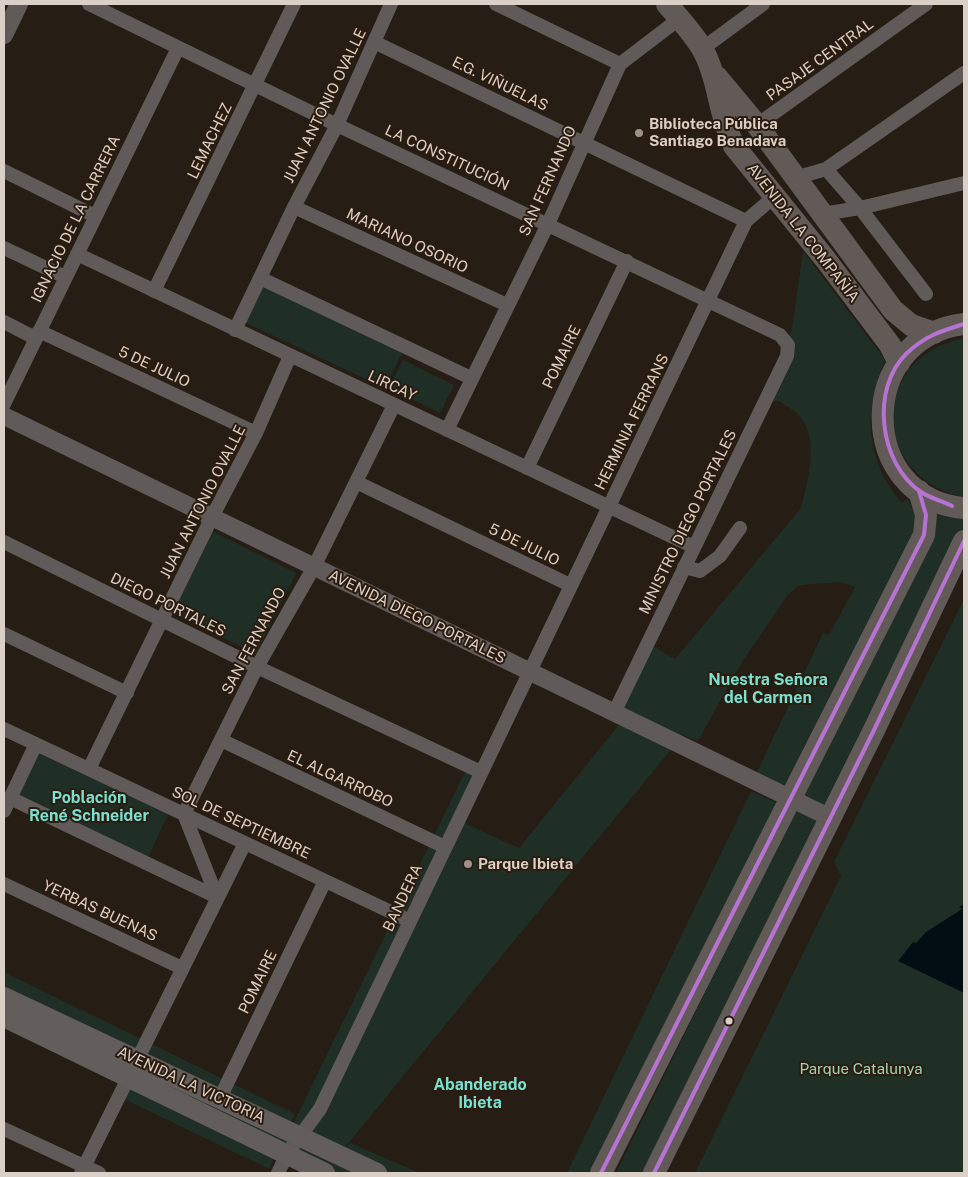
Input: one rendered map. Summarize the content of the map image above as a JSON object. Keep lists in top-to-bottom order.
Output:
{
  "streets": {
    "main road": ["AVENIDA LA COMPAÑÍA", "AVENIDA LA VICTORIA"],
    "street": [
      "PASAJE CENTRAL",
      "E.G. VIÑUELAS",
      "JUAN ANTONIO OVALLE",
      "LEMACHEZ",
      "LA CONSTITUCIÓN",
      "SAN FERNANDO",
      "IGNACIO DE LA CARRERA",
      "MARIANO OSORIO",
      "POMAIRE",
      "5 DE JULIO",
      "LIRCAY",
      "HERMINIA FERRANS",
      "MINISTRO DIEGO PORTALES",
      "DIEGO PORTALES",
      "AVENIDA DIEGO PORTALES",
      "EL ALGARROBO",
      "SOL DE SEPTIEMBRE",
      "BANDERA",
      "YERBAS BUENAS"
    ]
  },
  "crossings": [
    ["PASAJE CENTRAL", "AVENIDA LA COMPAÑÍA"],
    ["E.G. VIÑUELAS", "JUAN ANTONIO OVALLE"],
    ["E.G. VIÑUELAS", "SAN FERNANDO"],
    ["E.G. VIÑUELAS", "HERMINIA FERRANS"],
    ["JUAN ANTONIO OVALLE", "LA CONSTITUCIÓN"],
    ["JUAN ANTONIO OVALLE", "MARIANO OSORIO"],
    ["JUAN ANTONIO OVALLE", "5 DE JULIO"],
    ["JUAN ANTONIO OVALLE", "LIRCAY"],
    ["JUAN ANTONIO OVALLE", "DIEGO PORTALES"],
    ["JUAN ANTONIO OVALLE", "AVENIDA DIEGO PORTALES"],
    ["JUAN ANTONIO OVALLE", "SOL DE SEPTIEMBRE"],
    ["LEMACHEZ", "LA CONSTITUCIÓN"],
    ["LEMACHEZ", "LIRCAY"],
    ["LA CONSTITUCIÓN", "SAN FERNANDO"],
    ["LA CONSTITUCIÓN", "IGNACIO DE LA CARRERA"],
    ["LA CONSTITUCIÓN", "POMAIRE"],
    ["LA CONSTITUCIÓN", "HERMINIA FERRANS"],
    ["LA CONSTITUCIÓN", "MINISTRO DIEGO PORTALES"],
    ["SAN FERNANDO", "AVENIDA LA COMPAÑÍA"],
    ["SAN FERNANDO", "MARIANO OSORIO"],
    ["SAN FERNANDO", "5 DE JULIO"],
    ["SAN FERNANDO", "LIRCAY"],
    ["SAN FERNANDO", "DIEGO PORTALES"],
    ["SAN FERNANDO", "AVENIDA DIEGO PORTALES"],
    ["SAN FERNANDO", "EL ALGARROBO"],
    ["SAN FERNANDO", "SOL DE SEPTIEMBRE"],
    ["IGNACIO DE LA CARRERA", "5 DE JULIO"],
    ["IGNACIO DE LA CARRERA", "LIRCAY"],
    ["AVENIDA LA COMPAÑÍA", "HERMINIA FERRANS"],
    ["POMAIRE", "LIRCAY"],
    ["POMAIRE", "SOL DE SEPTIEMBRE"],
    ["POMAIRE", "AVENIDA LA VICTORIA"],
    ["5 DE JULIO", "HERMINIA FERRANS"],
    ["LIRCAY", "HERMINIA FERRANS"],
    ["LIRCAY", "MINISTRO DIEGO PORTALES"],
    ["HERMINIA FERRANS", "AVENIDA DIEGO PORTALES"],
    ["HERMINIA FERRANS", "BANDERA"],
    ["MINISTRO DIEGO PORTALES", "AVENIDA DIEGO PORTALES"],
    ["DIEGO PORTALES", "BANDERA"],
    ["AVENIDA DIEGO PORTALES", "BANDERA"],
    ["EL ALGARROBO", "BANDERA"],
    ["SOL DE SEPTIEMBRE", "BANDERA"],
    ["BANDERA", "AVENIDA LA VICTORIA"]
  ],
  "districts": ["Nuestra Señora del Carmen", "Población René Schneider", "Abanderado Ibieta"],
  "parks": ["Parque Catalunya"],
  "places": ["Biblioteca Pública Santiago Benadava", "Parque Ibieta"]
}
